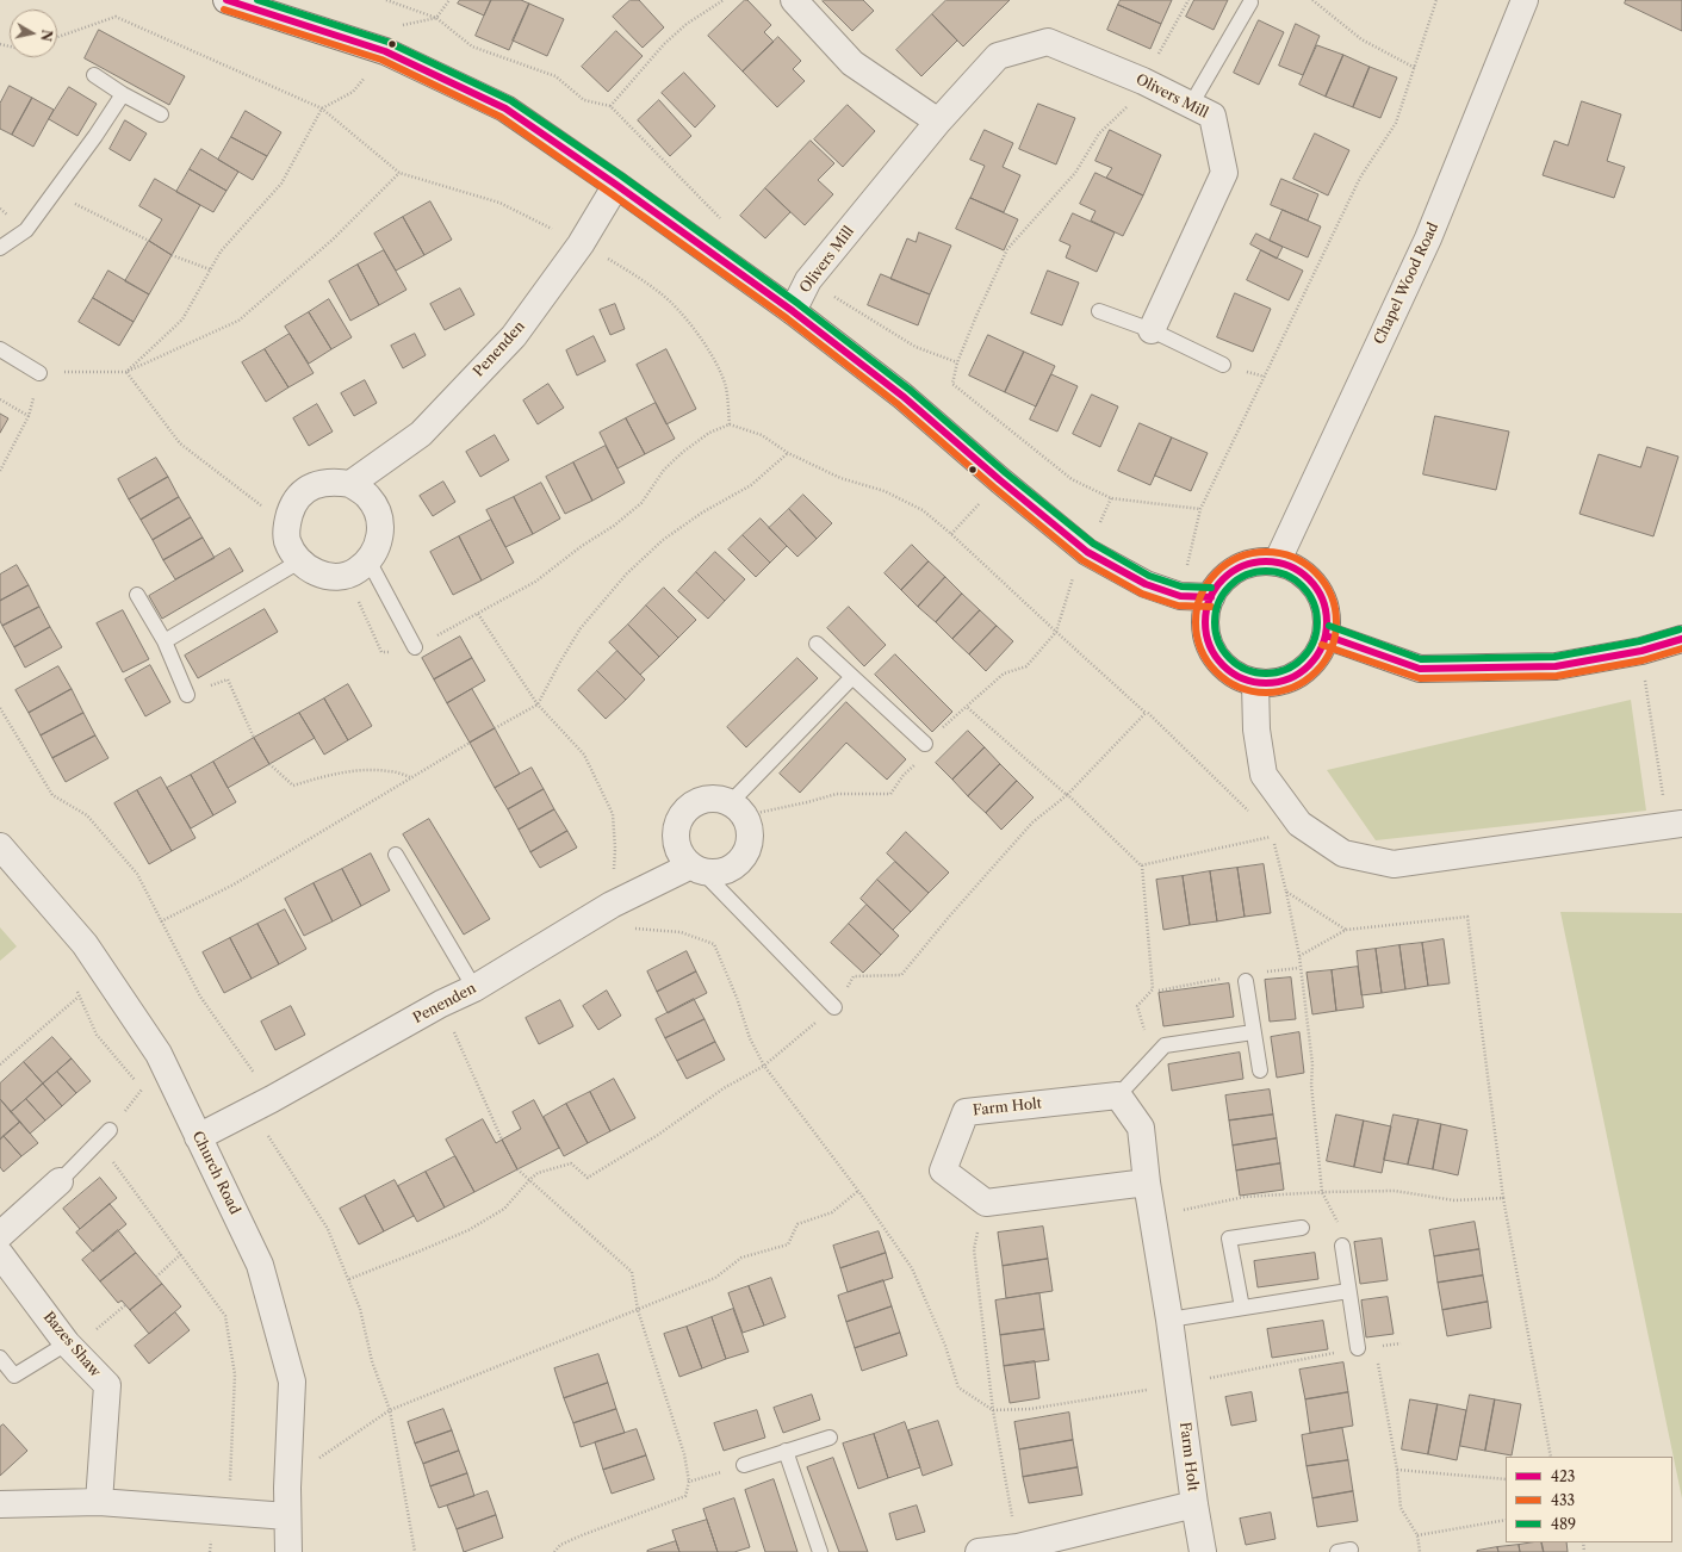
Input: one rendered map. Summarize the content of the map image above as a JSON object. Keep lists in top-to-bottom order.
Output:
{
  "streets": {
    "street": [
      "Olivers Mill",
      "Chapel Wood Road",
      "Penenden",
      "Farm Holt",
      "Church Road",
      "Bazes Shaw"
    ]
  },
  "crossings": [
    ["Penenden", "Church Road"]
  ],
  "lines": ["transit line 423", "transit line 489", "transit line 433"],
  "legend": ["423", "433", "489"],
  "north": "right"
}
